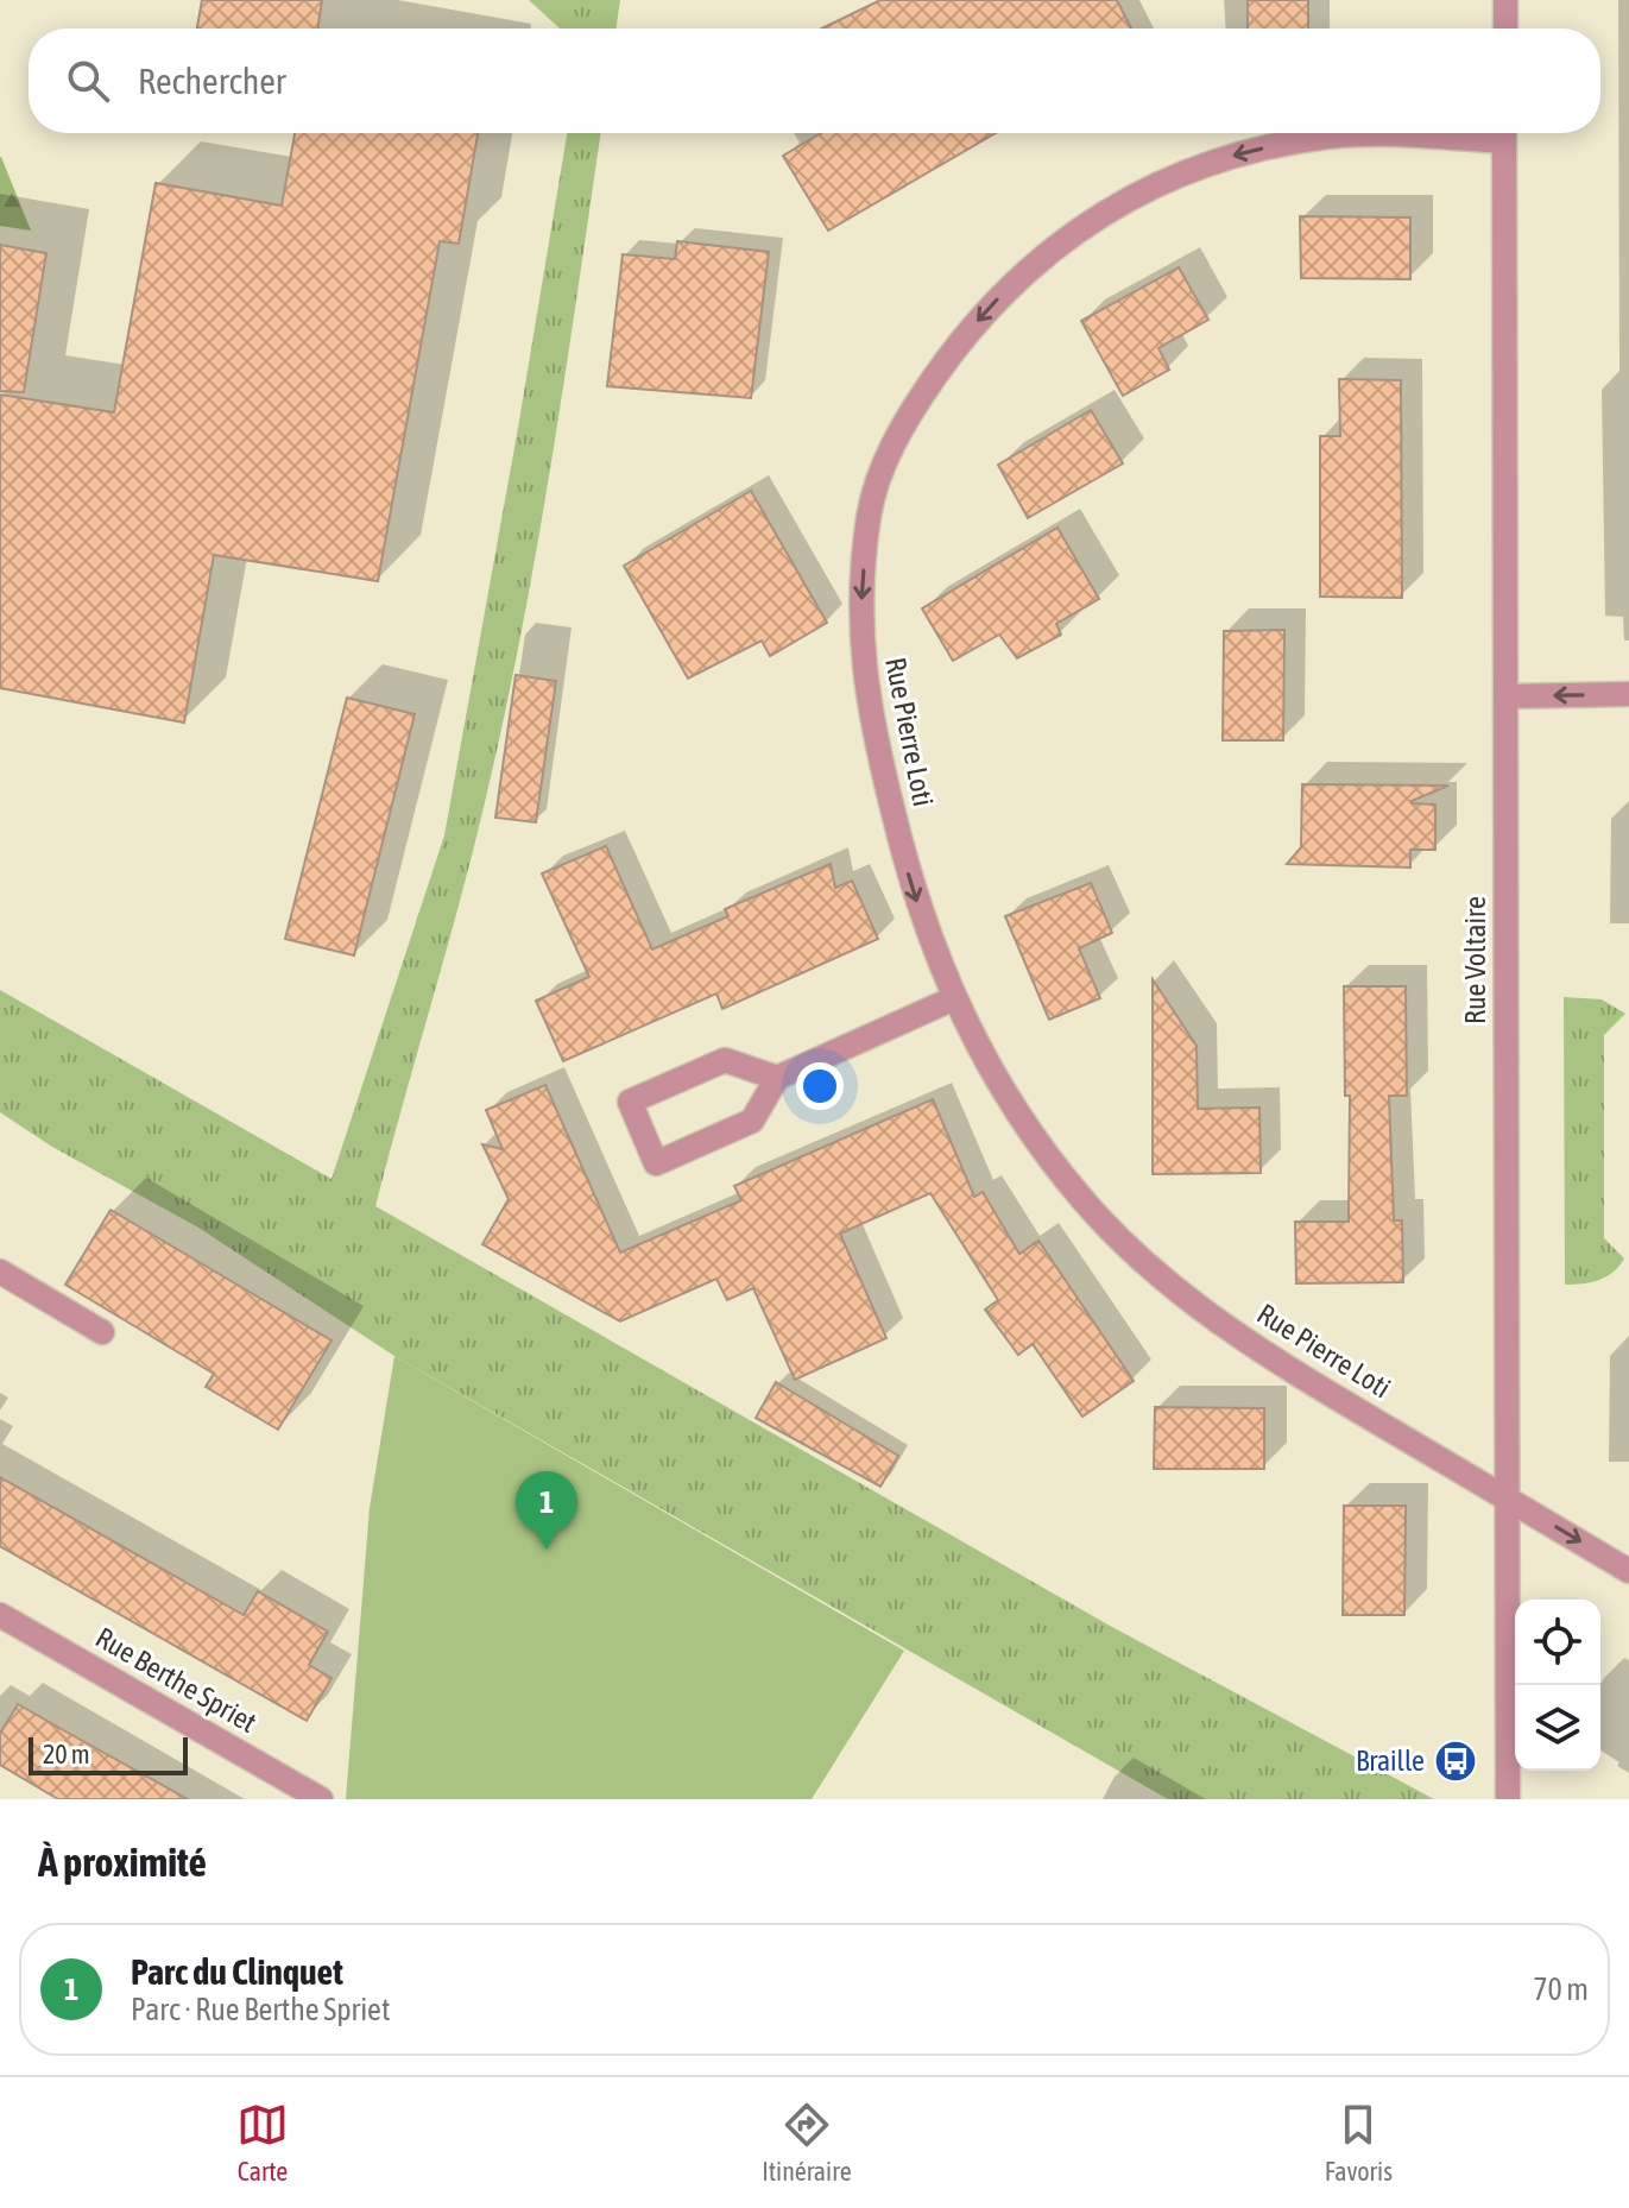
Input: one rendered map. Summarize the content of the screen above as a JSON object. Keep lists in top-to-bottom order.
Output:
{
  "streets": {
    "street": ["Rue Pierre Loti", "Rue Voltaire", "Rue Berthe Spriet"]
  },
  "crossings": [
    ["Rue Pierre Loti", "Rue Voltaire"]
  ],
  "places": {
    "bus stop": ["Braille"]
  },
  "scale_bar": "20 m",
  "page": {
    "search": "Rechercher",
    "pins": "1",
    "scale": "20 m",
    "heading": "À proximité",
    "list": [
      {
        "mark": "1",
        "name": "Parc du Clinquet",
        "note": "Parc · Rue Berthe Spriet",
        "value": "70 m"
      }
    ],
    "nav": ["Carte", "Itinéraire", "Favoris"]
  }
}
